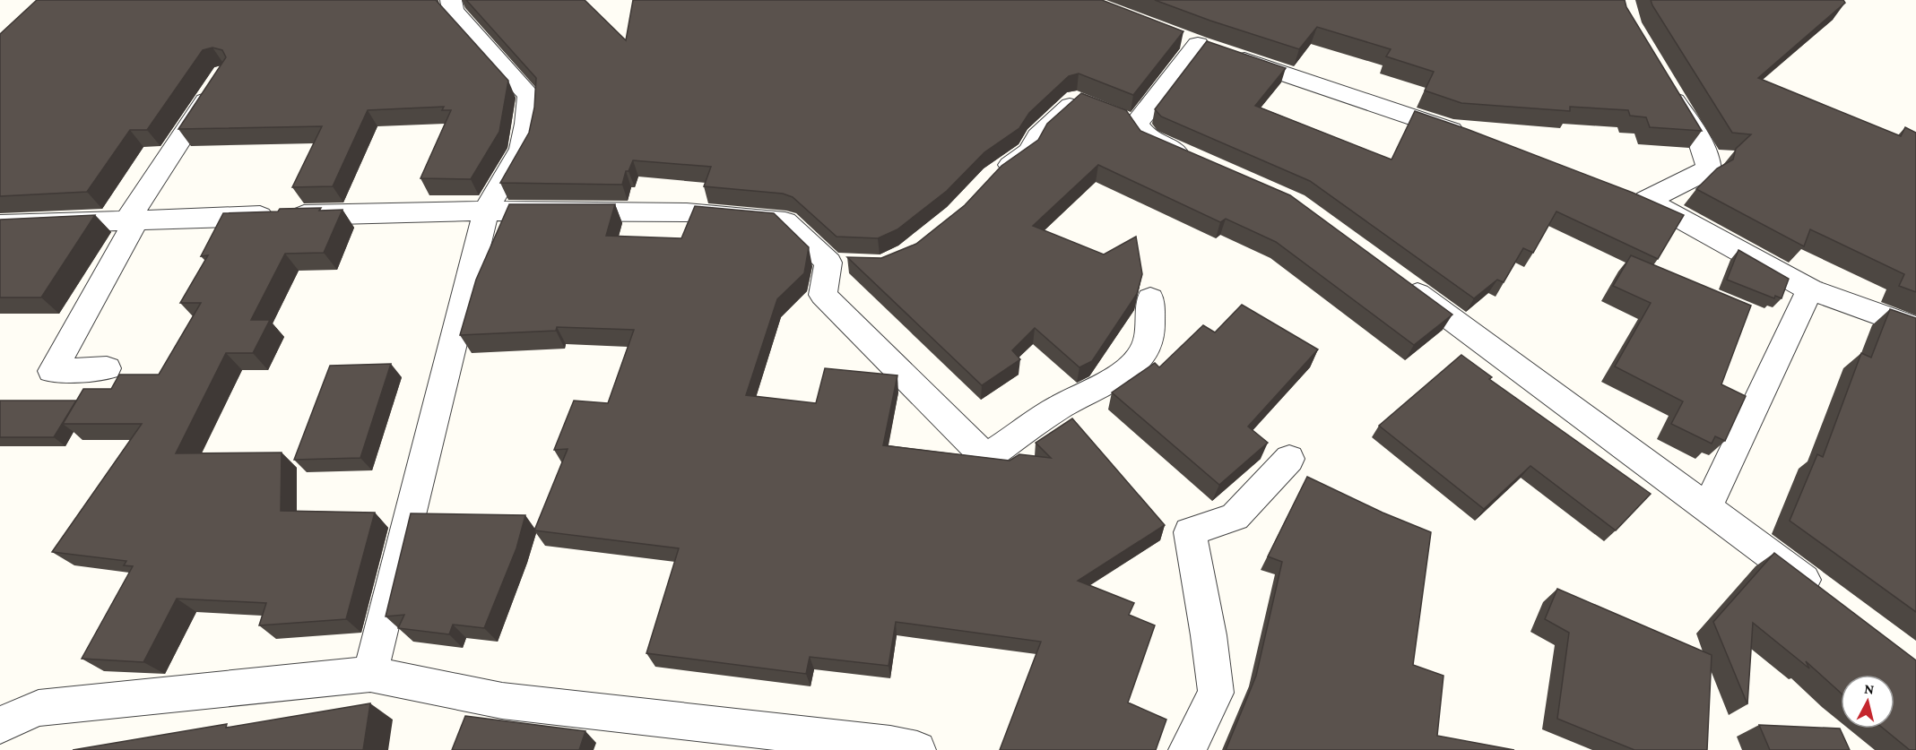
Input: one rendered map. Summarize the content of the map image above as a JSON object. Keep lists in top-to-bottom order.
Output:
{
  "north": "top"
}
